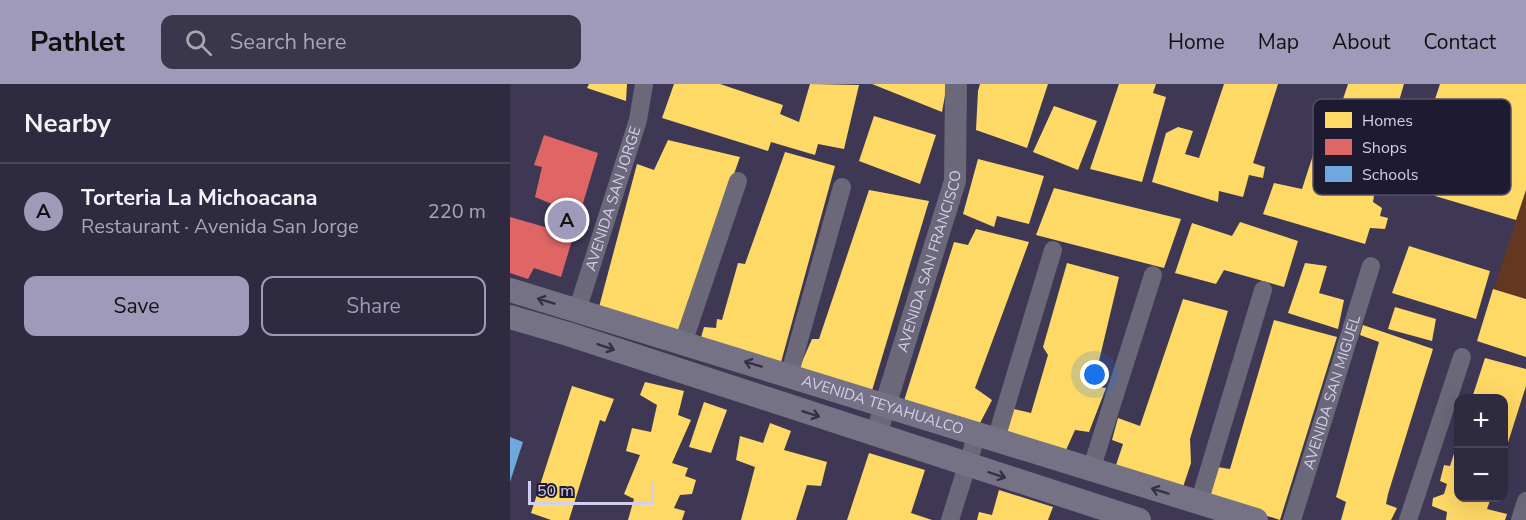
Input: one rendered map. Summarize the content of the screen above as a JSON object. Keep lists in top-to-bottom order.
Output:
{
  "streets": {
    "main road": ["AVENIDA TEYAHUALCO"],
    "street": ["AVENIDA SAN JORGE", "AVENIDA SAN FRANCISCO", "AVENIDA SAN MIGUEL"]
  },
  "crossings": [
    ["AVENIDA SAN JORGE", "AVENIDA TEYAHUALCO"],
    ["AVENIDA SAN FRANCISCO", "AVENIDA TEYAHUALCO"]
  ],
  "legend": ["Homes", "Shops", "Schools"],
  "scale_bar": "50 m",
  "page": {
    "header": "Pathlet",
    "search": "Search here",
    "nav": [
      "Home",
      "Map",
      "About",
      "Contact"
    ],
    "heading": "Nearby",
    "list": [
      {
        "mark": "A",
        "name": "Torteria La Michoacana",
        "note": "Restaurant · Avenida San Jorge",
        "value": "220 m"
      }
    ],
    "pins": "A",
    "buttons": ["Save", "Share"],
    "map_buttons": ["+", "−"],
    "scale": "50 m"
  }
}
